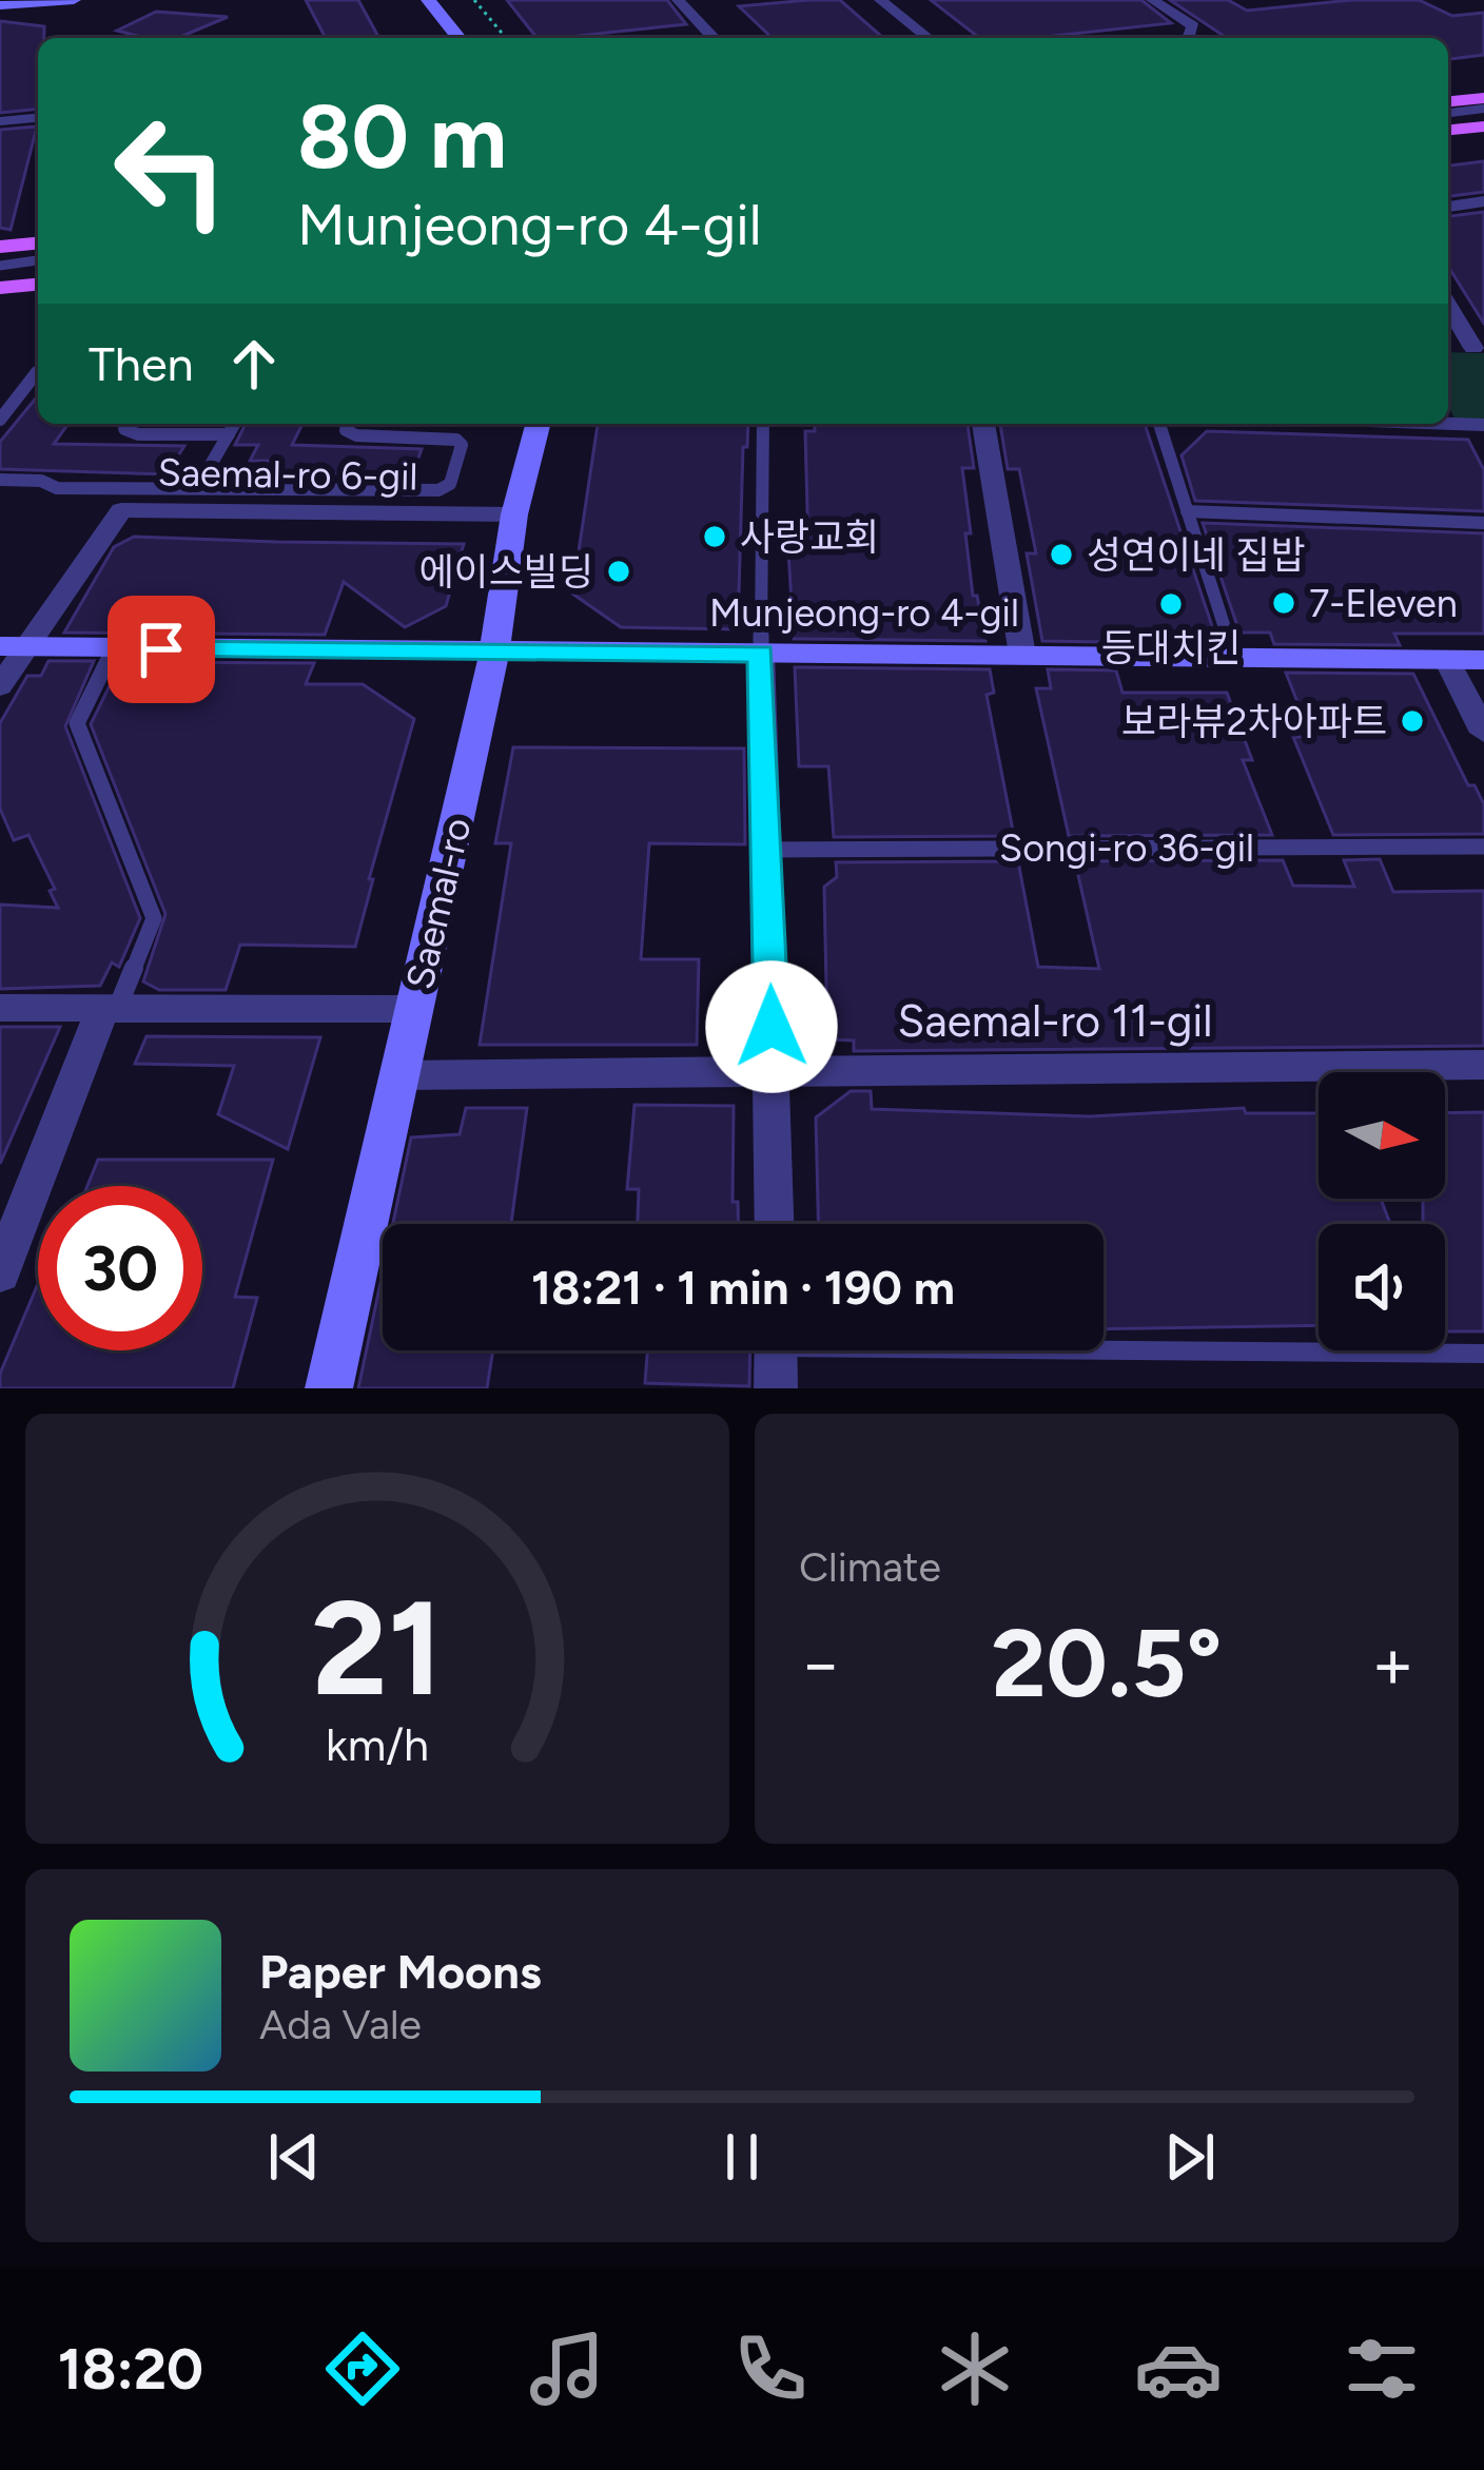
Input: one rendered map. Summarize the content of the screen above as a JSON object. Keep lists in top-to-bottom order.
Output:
{
  "streets": {
    "street": [
      "Saemal-ro 6-gil",
      "Munjeong-ro 4-gil",
      "Saemal-ro",
      "Saemal-ro 11-gil"
    ],
    "lane": ["Songi-ro 36-gil"]
  },
  "crossings": [
    ["Saemal-ro 6-gil", "Munjeong-ro 4-gil"],
    ["Saemal-ro 6-gil", "Saemal-ro"],
    ["Munjeong-ro 4-gil", "Saemal-ro"],
    ["Saemal-ro", "Saemal-ro 11-gil"]
  ],
  "places": [
    "사랑교회",
    "성연이네 집밥",
    "에이스빌딩",
    "7-Eleven",
    "등대치킨",
    "보라뷰2차아파트"
  ],
  "north": "right",
  "page": {
    "turn": ["80 m", "Munjeong-ro 4-gil"],
    "then": "Then",
    "limit": "30",
    "trip": "18:21 · 1 min · 190 m",
    "tile": "Climate",
    "heat": ["−", "20.5°", "+"],
    "song": ["Paper Moons", "Ada Vale"],
    "tabs": "18:20",
    "gauge": ["21", "km/h"]
  }
}
